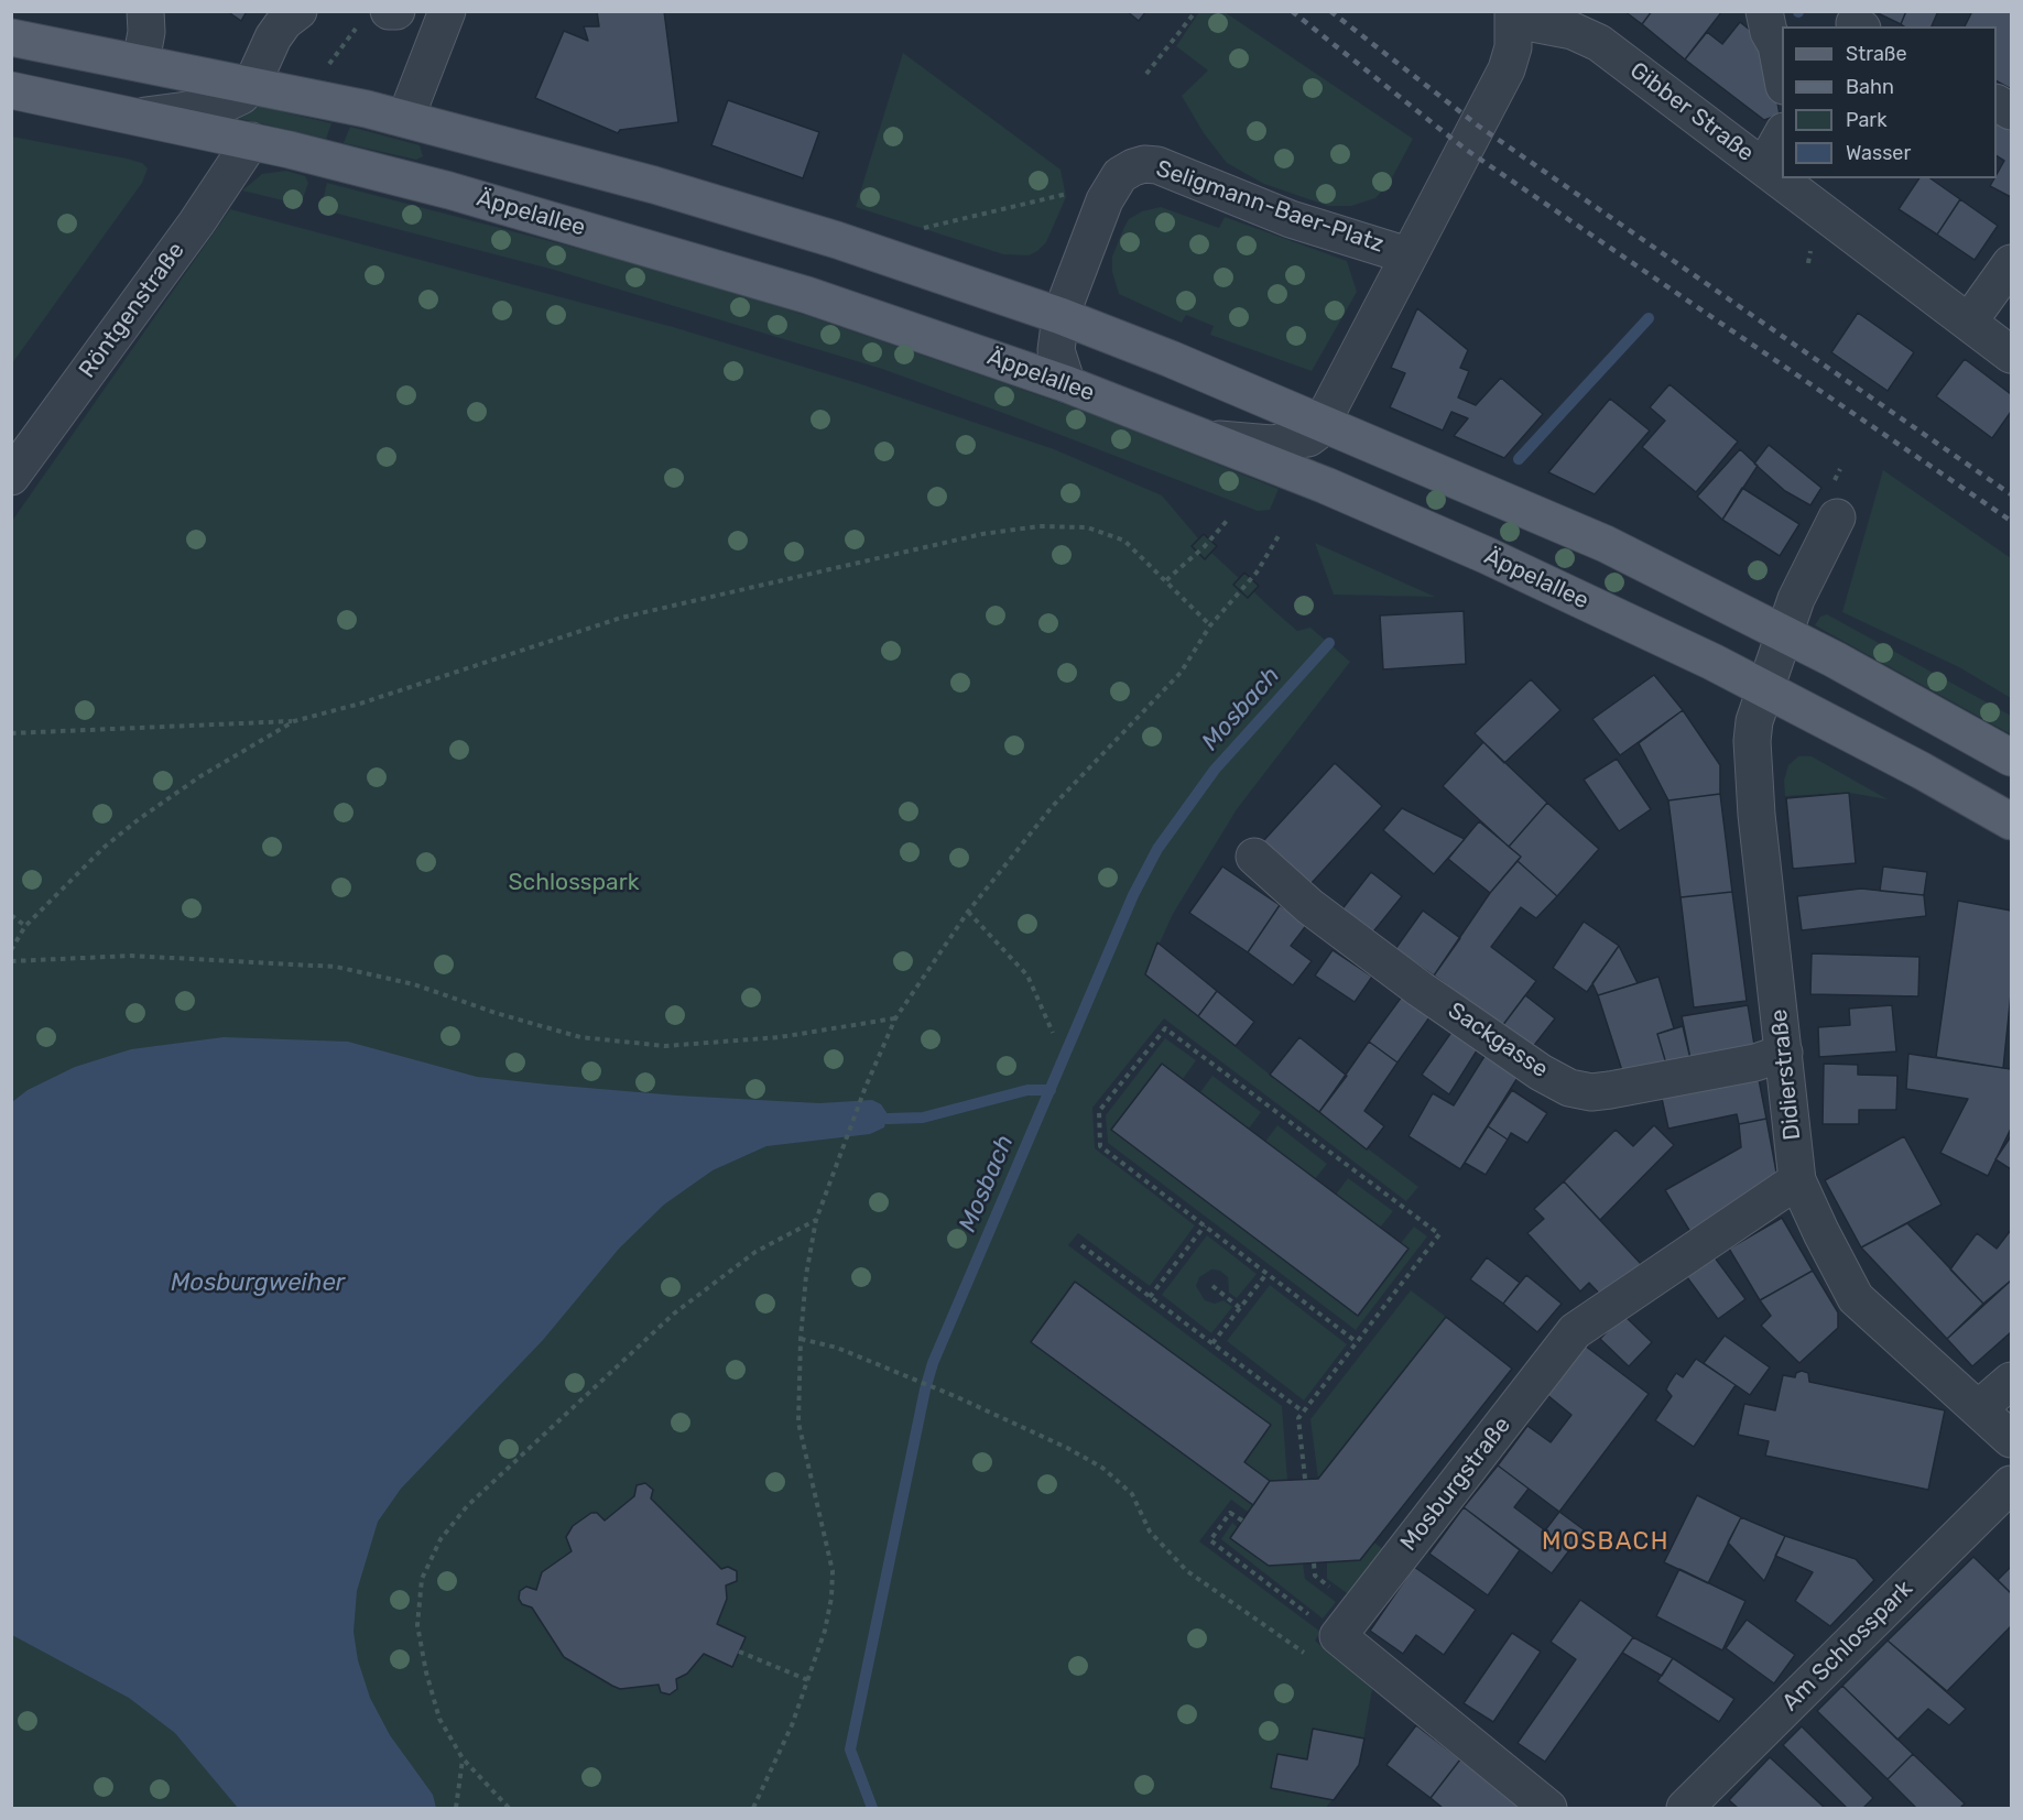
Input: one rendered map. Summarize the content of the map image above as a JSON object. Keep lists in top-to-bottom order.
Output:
{
  "streets": {
    "main road": ["Äppelallee"],
    "street": [
      "Gibber Straße",
      "Seligmann-Baer-Platz",
      "Röntgenstraße",
      "Sackgasse",
      "Didierstraße",
      "Mosburgstraße",
      "Am Schlosspark"
    ]
  },
  "crossings": [
    ["Gibber Straße", "Seligmann-Baer-Platz"],
    ["Seligmann-Baer-Platz", "Äppelallee"],
    ["Äppelallee", "Röntgenstraße"],
    ["Äppelallee", "Didierstraße"],
    ["Sackgasse", "Didierstraße"],
    ["Didierstraße", "Mosburgstraße"]
  ],
  "districts": ["MOSBACH"],
  "water": ["Mosbach", "Mosburgweiher"],
  "parks": ["Schlosspark"],
  "legend": [
    "Straße",
    "Bahn",
    "Park",
    "Wasser"
  ]
}
